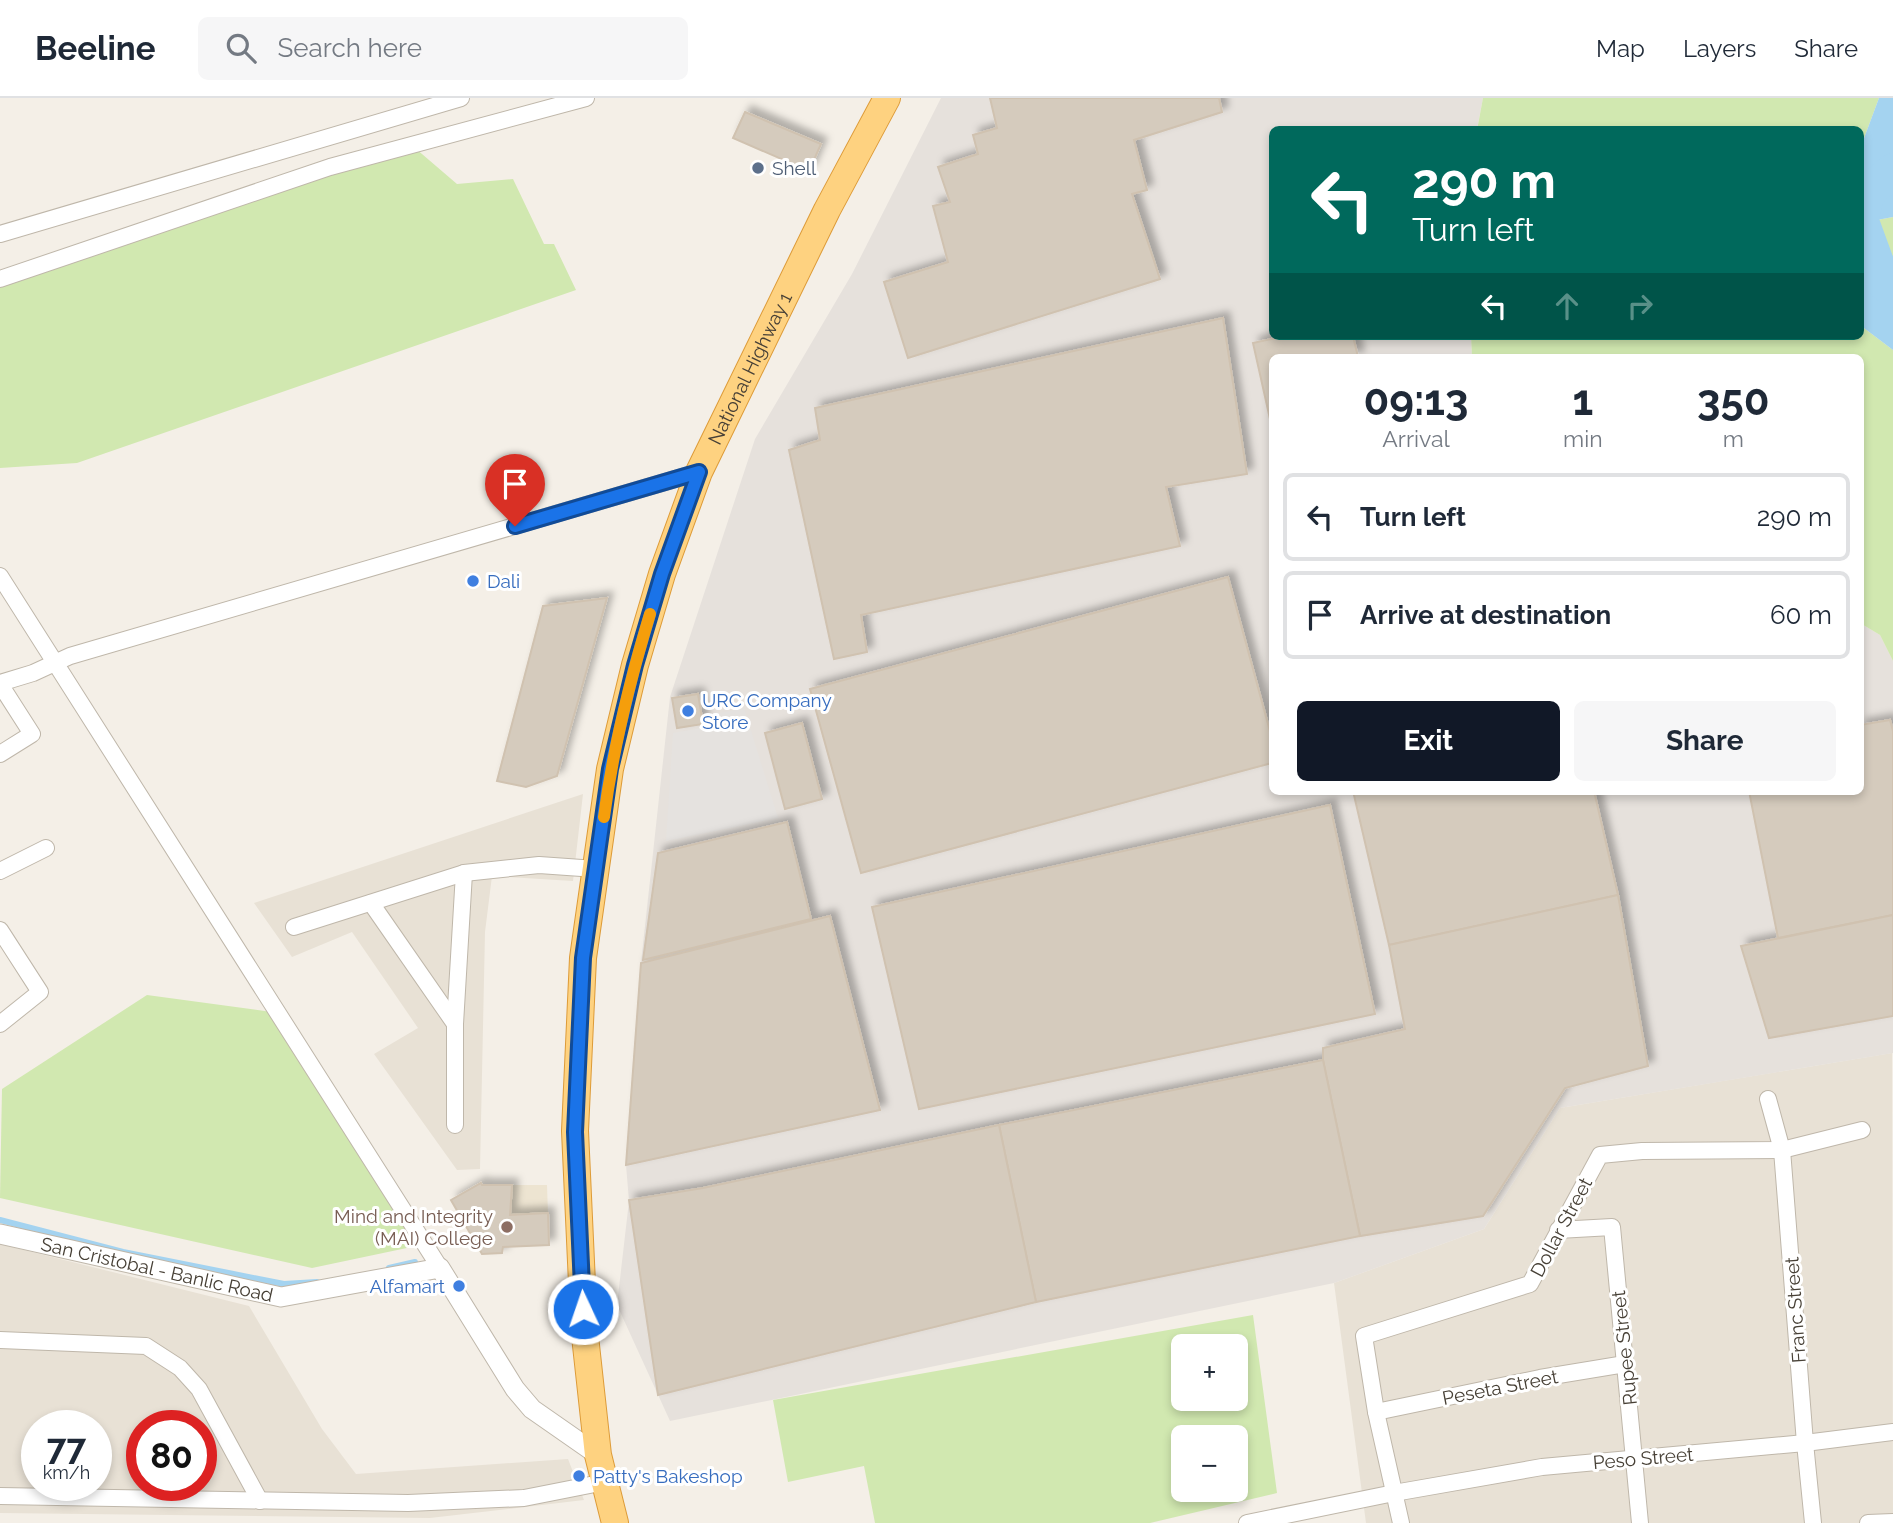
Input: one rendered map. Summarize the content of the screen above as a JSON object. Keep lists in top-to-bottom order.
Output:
{
  "streets": {
    "highway": ["National Highway 1"],
    "street": [
      "Dollar Street",
      "San Cristobal - Banlic Road",
      "Franc Street",
      "Rupee Street",
      "Peseta Street",
      "Peso Street"
    ]
  },
  "crossings": [
    ["Dollar Street", "Franc Street"],
    ["Dollar Street", "Rupee Street"],
    ["Dollar Street", "Peseta Street"],
    ["Dollar Street", "Peso Street"],
    ["Franc Street", "Peso Street"],
    ["Rupee Street", "Peseta Street"],
    ["Rupee Street", "Peso Street"]
  ],
  "places": [
    "Shell",
    "Dali",
    "URC Company Store",
    "Mind and Integrity (MAI) College",
    "Alfamart",
    "Patty's Bakeshop"
  ],
  "page": {
    "header": "Beeline",
    "search": "Search here",
    "nav": ["Map", "Layers", "Share"],
    "turn": ["290 m", "Turn left"],
    "eta": [
      "09:13",
      "Arrival",
      "1",
      "min",
      "350",
      "m"
    ],
    "list": [
      {
        "name": "Turn left",
        "value": "290 m"
      },
      {
        "name": "Arrive at destination",
        "value": "60 m"
      }
    ],
    "buttons": ["Exit", "Share"],
    "map_buttons": ["+", "−"],
    "speed": "77 km/h",
    "limit": "80"
  }
}
